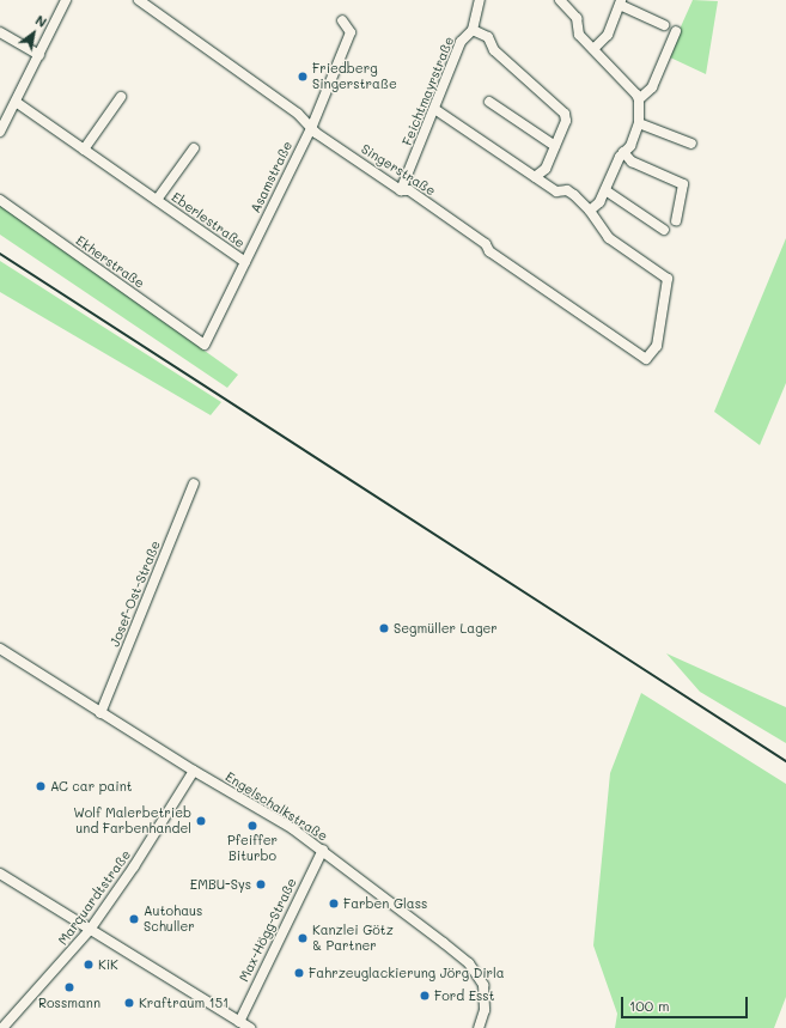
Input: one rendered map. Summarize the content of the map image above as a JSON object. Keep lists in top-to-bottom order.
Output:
{
  "streets": {
    "street": [
      "Feichtmayrstraße",
      "Singerstraße",
      "Asamstraße",
      "Eberlestraße",
      "Ekherstraße",
      "Josef-Ost-Straße",
      "Engelschalkstraße",
      "Marquardtstraße",
      "Max-Högg-Straße"
    ]
  },
  "crossings": [
    ["Feichtmayrstraße", "Singerstraße"],
    ["Singerstraße", "Asamstraße"],
    ["Asamstraße", "Eberlestraße"],
    ["Asamstraße", "Ekherstraße"],
    ["Josef-Ost-Straße", "Engelschalkstraße"],
    ["Engelschalkstraße", "Marquardtstraße"],
    ["Engelschalkstraße", "Max-Högg-Straße"]
  ],
  "places": [
    "Friedberg Singerstraße",
    "Segmüller Lager",
    "AC car paint",
    "Wolf Malerbetrieb und Farbenhandel",
    "Pfeiffer Biturbo",
    "EMBU-Sys",
    "Farben Glass",
    "Autohaus Schuller",
    "Kanzlei Götz & Partner",
    "KiK",
    "Fahrzeuglackierung Jörg Dirla",
    "Rossmann",
    "Ford Esst",
    "Kraftraum 151"
  ],
  "scale_bar": "100 m",
  "north": "top right"
}
